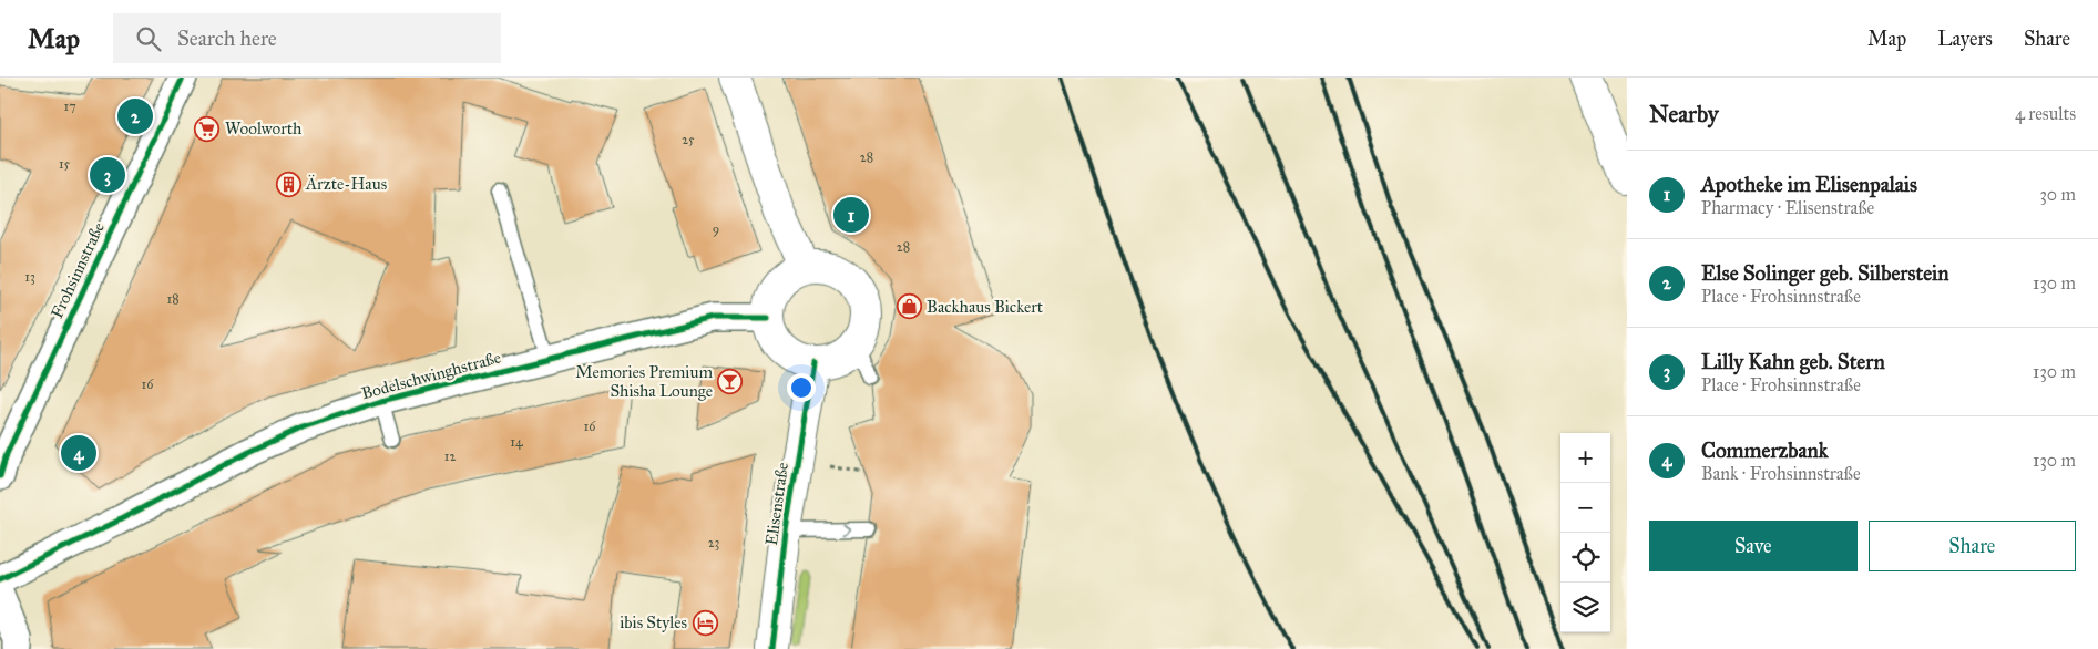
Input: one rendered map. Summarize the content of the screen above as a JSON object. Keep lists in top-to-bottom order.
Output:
{
  "streets": {
    "street": ["Frohsinnstraße", "Bodelschwinghstraße", "Elisenstraße"]
  },
  "crossings": [
    ["Bodelschwinghstraße", "Elisenstraße"]
  ],
  "places": {
    "supermarket": ["Woolworth"],
    "building": ["Ärzte-Haus"],
    "shop": ["Backhaus Bickert"],
    "bar": ["Memories Premium Shisha Lounge"],
    "hotel": ["ibis Styles"]
  },
  "house_numbers": [
    "17",
    "25",
    "28",
    "15",
    "9",
    "28",
    "13",
    "18",
    "16",
    "16",
    "14",
    "12",
    "23"
  ],
  "page": {
    "header": "Map",
    "search": "Search here",
    "nav": ["Map", "Layers", "Share"],
    "heading": ["Nearby", "4 results"],
    "pins": [
      "2",
      "3",
      "1",
      "4"
    ],
    "list": [
      {
        "mark": "1",
        "name": "Apotheke im Elisenpalais",
        "note": "Pharmacy · Elisenstraße",
        "value": "30 m"
      },
      {
        "mark": "2",
        "name": "Else Solinger geb. Silberstein",
        "note": "Place · Frohsinnstraße",
        "value": "130 m"
      },
      {
        "mark": "3",
        "name": "Lilly Kahn geb. Stern",
        "note": "Place · Frohsinnstraße",
        "value": "130 m"
      },
      {
        "mark": "4",
        "name": "Commerzbank",
        "note": "Bank · Frohsinnstraße",
        "value": "130 m"
      }
    ],
    "map_buttons": ["+", "−"],
    "buttons": ["Save", "Share"]
  }
}
